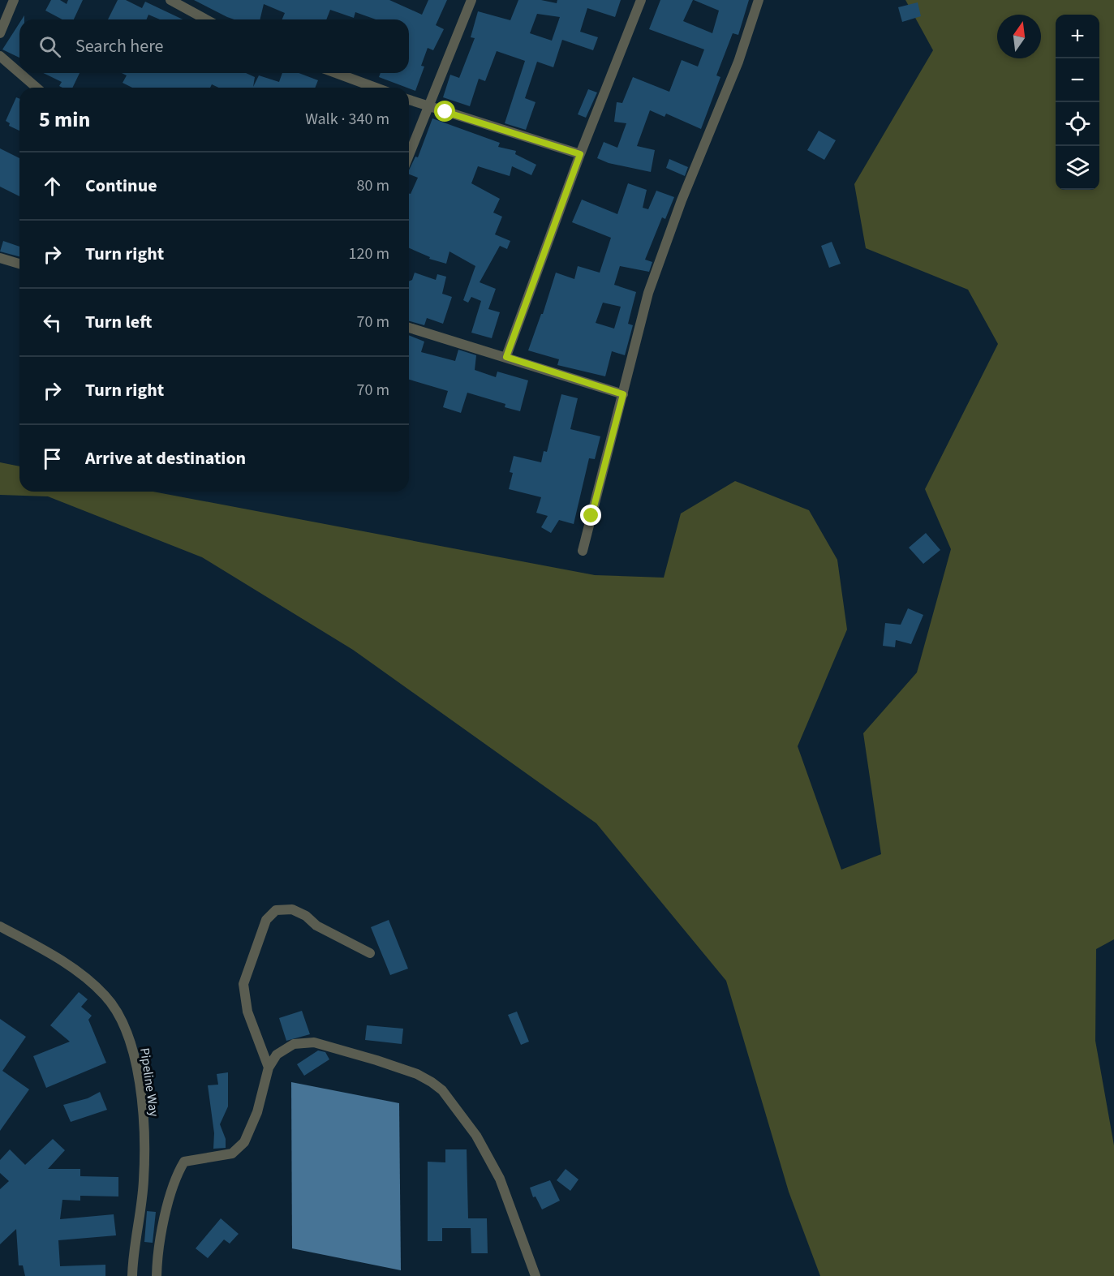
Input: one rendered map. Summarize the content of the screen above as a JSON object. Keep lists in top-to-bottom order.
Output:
{
  "streets": {
    "street": ["Pipeline Way"]
  },
  "north": "top",
  "page": {
    "map_buttons": ["+", "−"],
    "search": "Search here",
    "heading": ["5 min", "Walk · 340 m"],
    "list": [
      ["Continue", "80 m"],
      ["Turn right", "120 m"],
      ["Turn left", "70 m"],
      ["Turn right", "70 m"],
      "Arrive at destination"
    ]
  }
}
